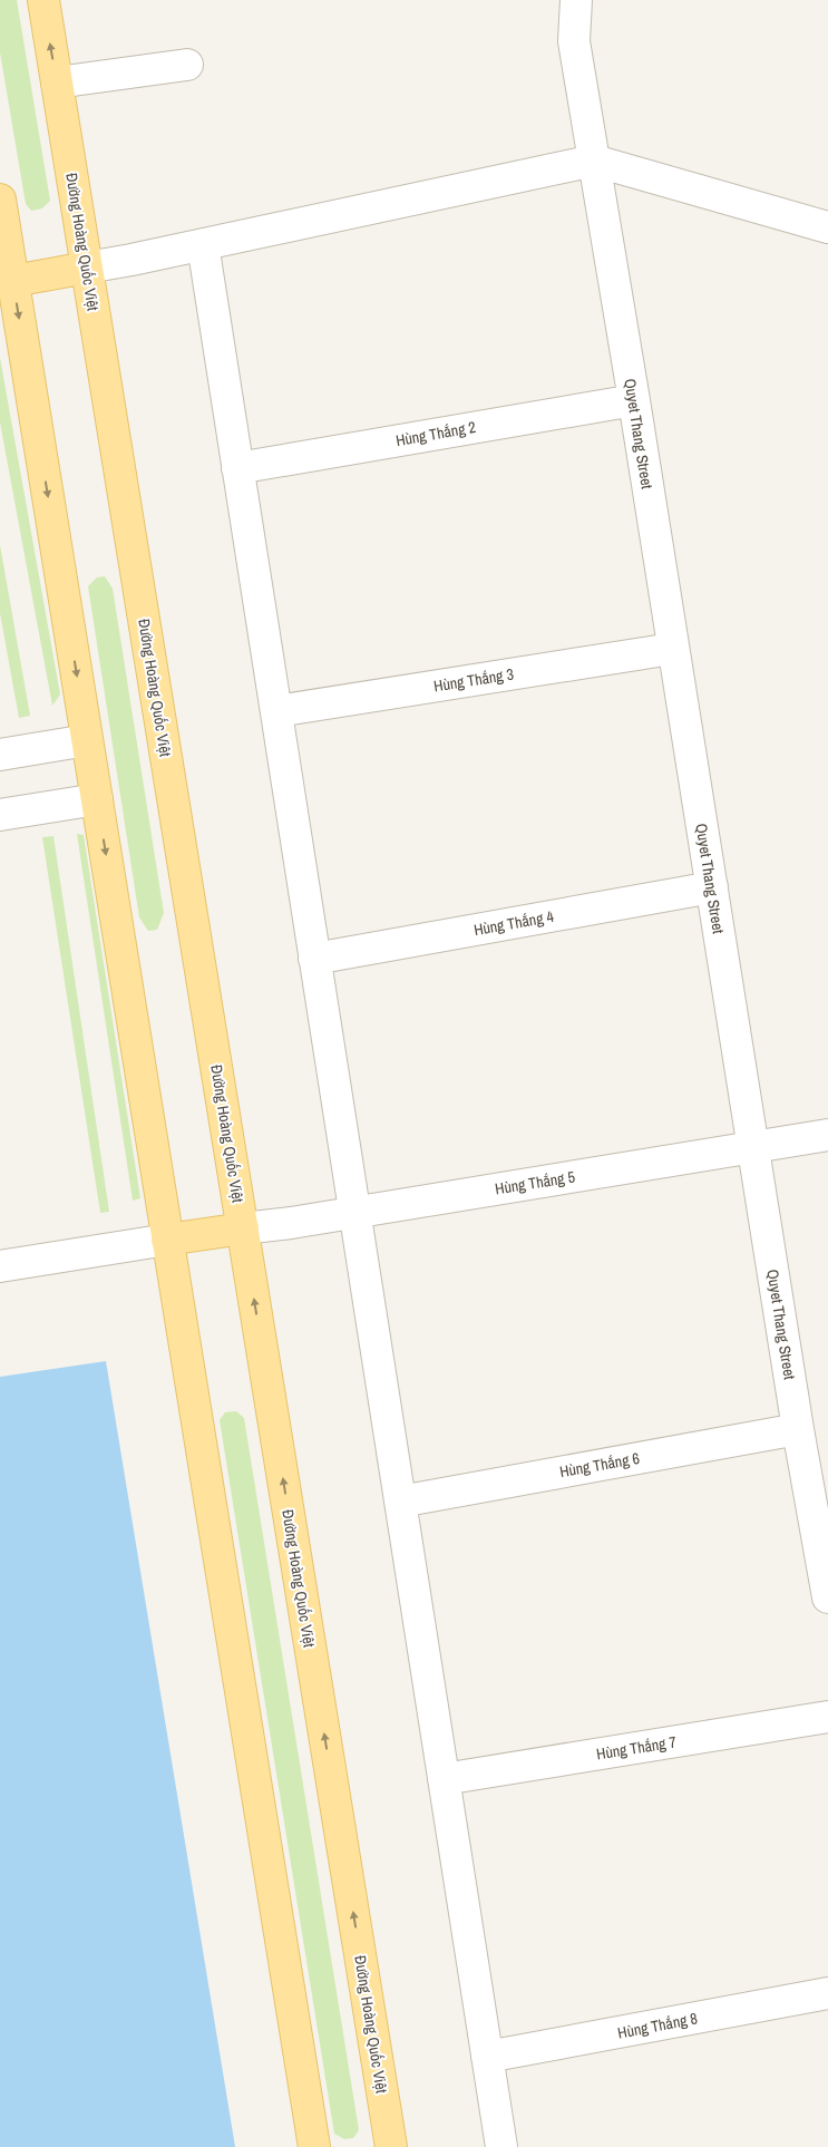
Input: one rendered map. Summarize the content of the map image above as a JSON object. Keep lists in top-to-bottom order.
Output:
{
  "streets": {
    "main road": ["Đường Hoàng Quốc Việt"],
    "street": [
      "Hùng Thắng 2",
      "Quyet Thang Street",
      "Hùng Thắng 3",
      "Hùng Thắng 4",
      "Hùng Thắng 5",
      "Hùng Thắng 6",
      "Hùng Thắng 7",
      "Hùng Thắng 8"
    ]
  },
  "crossings": [
    ["Đường Hoàng Quốc Việt", "Hùng Thắng 5"],
    ["Hùng Thắng 2", "Quyet Thang Street"],
    ["Quyet Thang Street", "Hùng Thắng 3"],
    ["Quyet Thang Street", "Hùng Thắng 4"],
    ["Quyet Thang Street", "Hùng Thắng 5"],
    ["Quyet Thang Street", "Hùng Thắng 6"]
  ]
}
